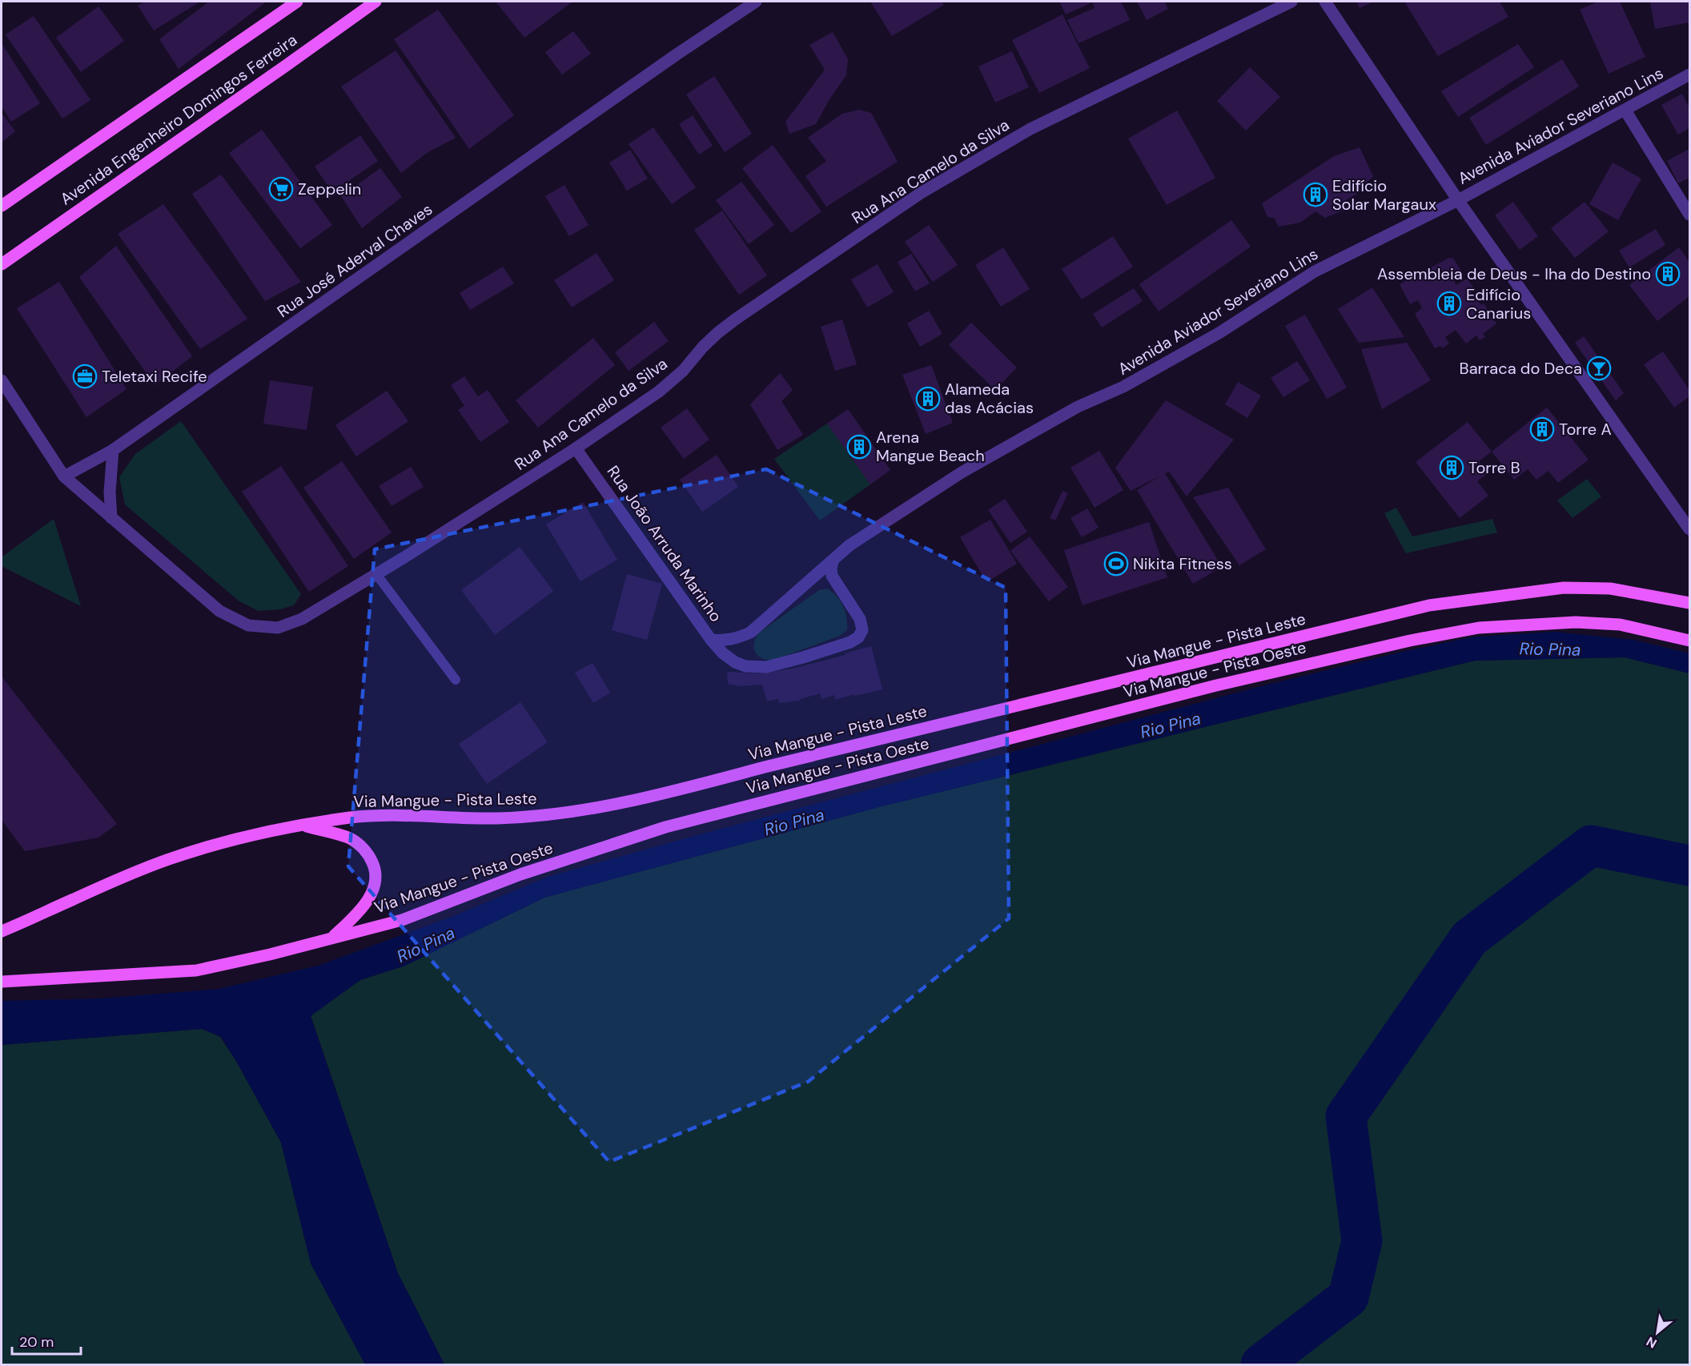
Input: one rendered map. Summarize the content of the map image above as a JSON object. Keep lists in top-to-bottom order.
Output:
{
  "streets": {
    "main road": ["Avenida Engenheiro Domingos Ferreira", "Via Mangue - Pista Leste", "Via Mangue - Pista Oeste"],
    "street": [
      "Avenida Aviador Severiano Lins",
      "Rua Ana Camelo da Silva",
      "Rua José Aderval Chaves",
      "Rua João Arruda Marinho"
    ]
  },
  "crossings": [
    ["Avenida Aviador Severiano Lins", "Rua João Arruda Marinho"],
    ["Rua Ana Camelo da Silva", "Rua José Aderval Chaves"],
    ["Rua Ana Camelo da Silva", "Rua João Arruda Marinho"]
  ],
  "water": ["Rio Pina"],
  "places": {
    "supermarket": ["Zeppelin"],
    "building": [
      "Edifício Solar Margaux",
      "Assembleia de Deus - Iha do Destino",
      "Edifício Canarius",
      "Alameda das Acácias",
      "Torre A",
      "Arena Mangue Beach",
      "Torre B"
    ],
    "bar": ["Barraca do Deca"],
    "office": ["Teletaxi Recife"],
    "sports": ["Nikita Fitness"]
  },
  "scale_bar": "20 m",
  "north": "bottom left"
}
